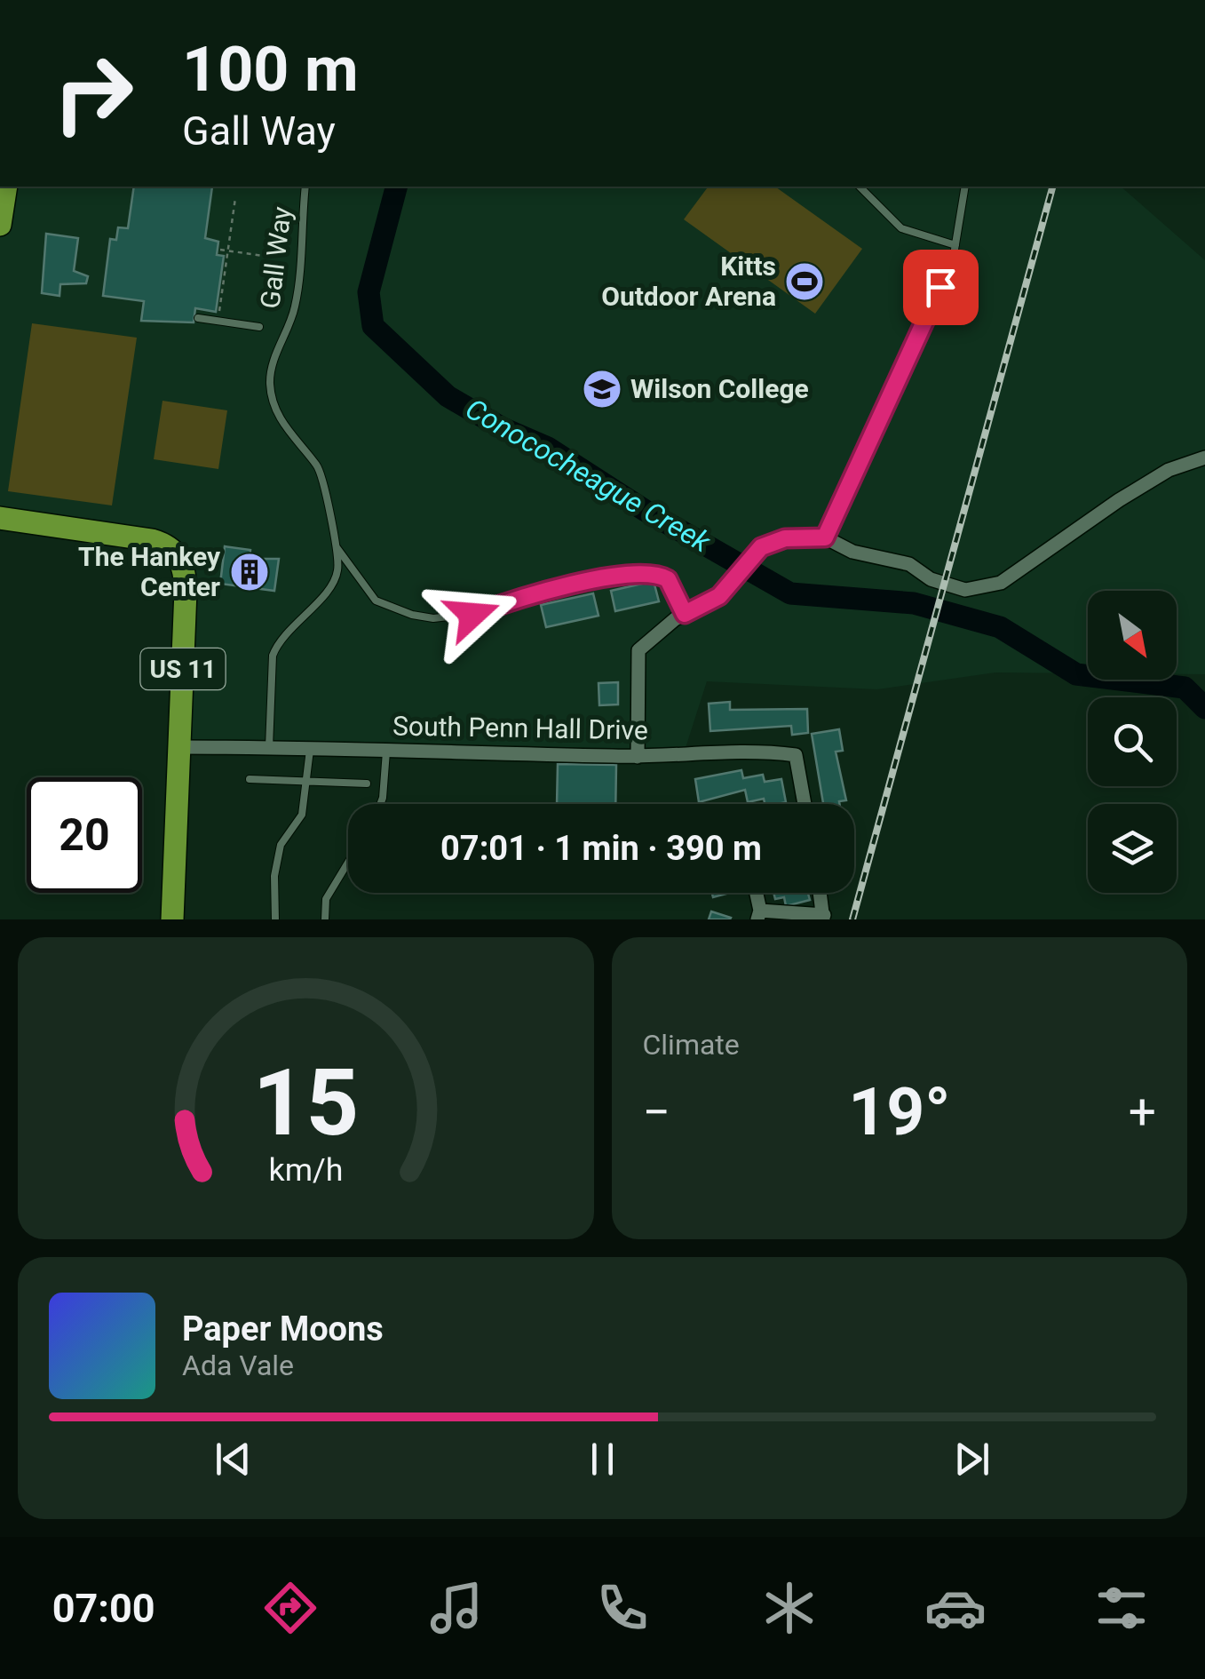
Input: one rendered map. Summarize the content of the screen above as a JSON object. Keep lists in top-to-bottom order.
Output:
{
  "streets": {
    "main road": ["US 11"],
    "street": ["South Penn Hall Drive"],
    "lane": ["Gall Way"]
  },
  "crossings": [
    ["US 11", "South Penn Hall Drive"]
  ],
  "water": ["Conococheague Creek"],
  "places": {
    "sports": ["Kitts Outdoor Arena"],
    "school or university": ["Wilson College"],
    "building": ["The Hankey Center"]
  },
  "north": "bottom right",
  "page": {
    "turn": ["100 m", "Gall Way"],
    "limit": "20",
    "trip": "07:01 · 1 min · 390 m",
    "tile": "Climate",
    "heat": ["−", "19°", "+"],
    "song": ["Paper Moons", "Ada Vale"],
    "tabs": "07:00",
    "gauge": ["15", "km/h"]
  }
}
